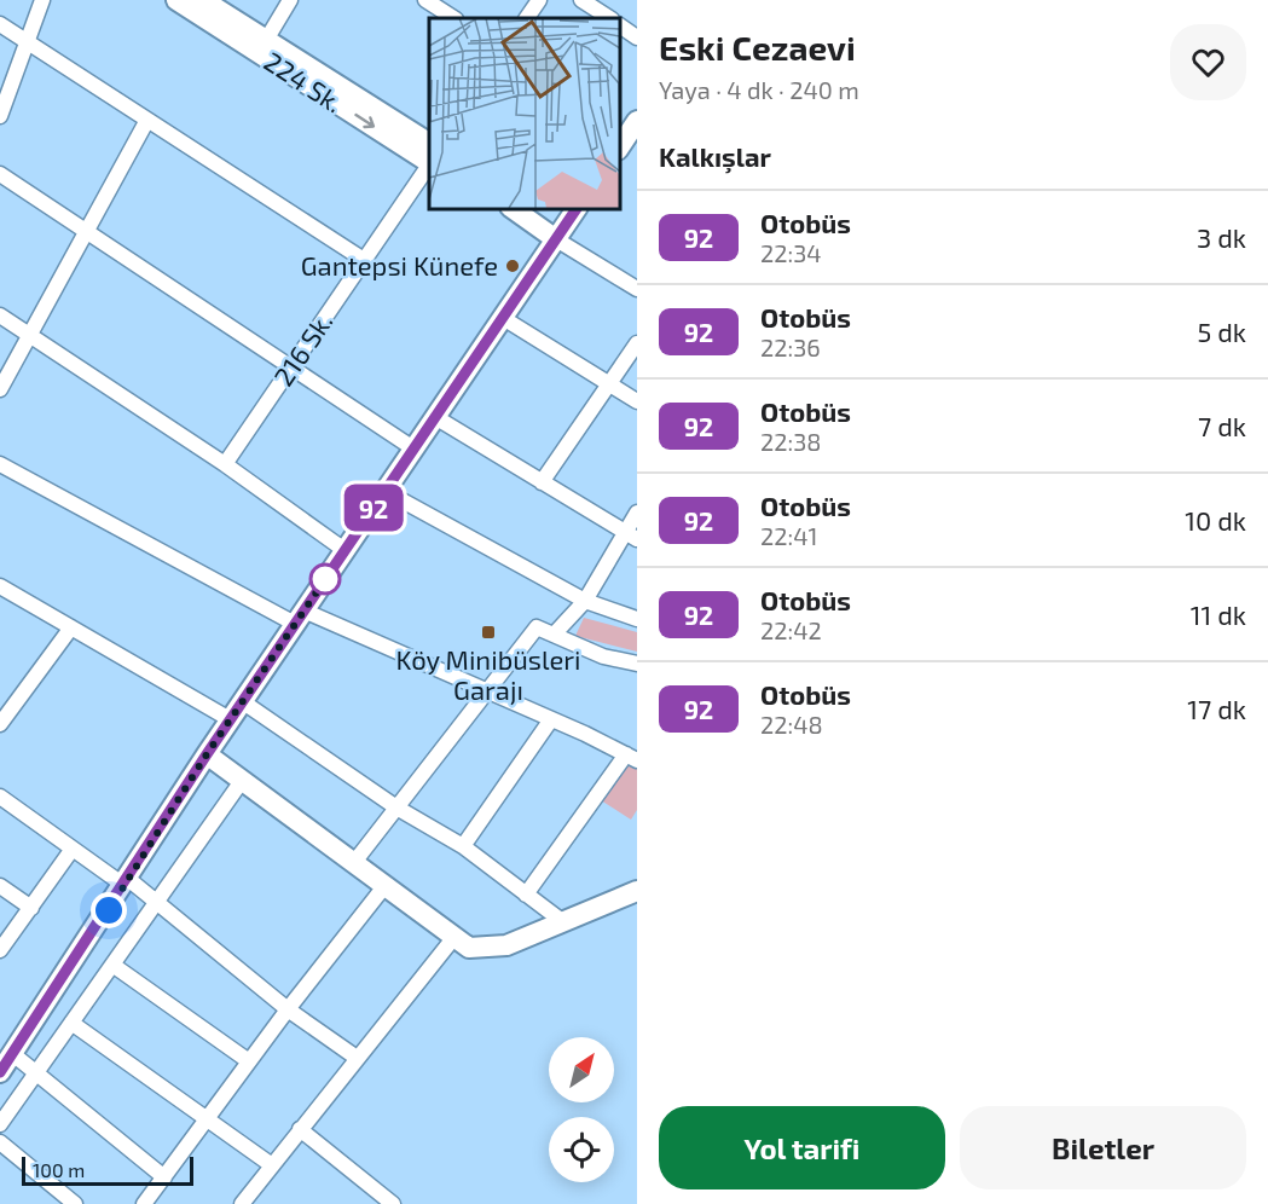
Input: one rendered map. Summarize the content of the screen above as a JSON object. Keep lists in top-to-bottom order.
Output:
{
  "streets": {
    "street": ["224 Sk.", "216 Sk."]
  },
  "places": {
    "other": ["Gantepsi Künefe"],
    "transit": ["Köy Minibüsleri Garajı"]
  },
  "lines": ["bus line 92"],
  "scale_bar": "100 m",
  "north": "top right",
  "page": {
    "on_map": "92",
    "heading": [
      ["Eski Cezaevi", "Yaya · 4 dk · 240 m"],
      "Kalkışlar"
    ],
    "list": [
      {
        "mark": "92",
        "name": "Otobüs",
        "note": "22:34",
        "value": "3 dk"
      },
      {
        "mark": "92",
        "name": "Otobüs",
        "note": "22:36",
        "value": "5 dk"
      },
      {
        "mark": "92",
        "name": "Otobüs",
        "note": "22:38",
        "value": "7 dk"
      },
      {
        "mark": "92",
        "name": "Otobüs",
        "note": "22:41",
        "value": "10 dk"
      },
      {
        "mark": "92",
        "name": "Otobüs",
        "note": "22:42",
        "value": "11 dk"
      },
      {
        "mark": "92",
        "name": "Otobüs",
        "note": "22:48",
        "value": "17 dk"
      }
    ],
    "buttons": ["Yol tarifi", "Biletler"],
    "scale": "100 m"
  }
}
